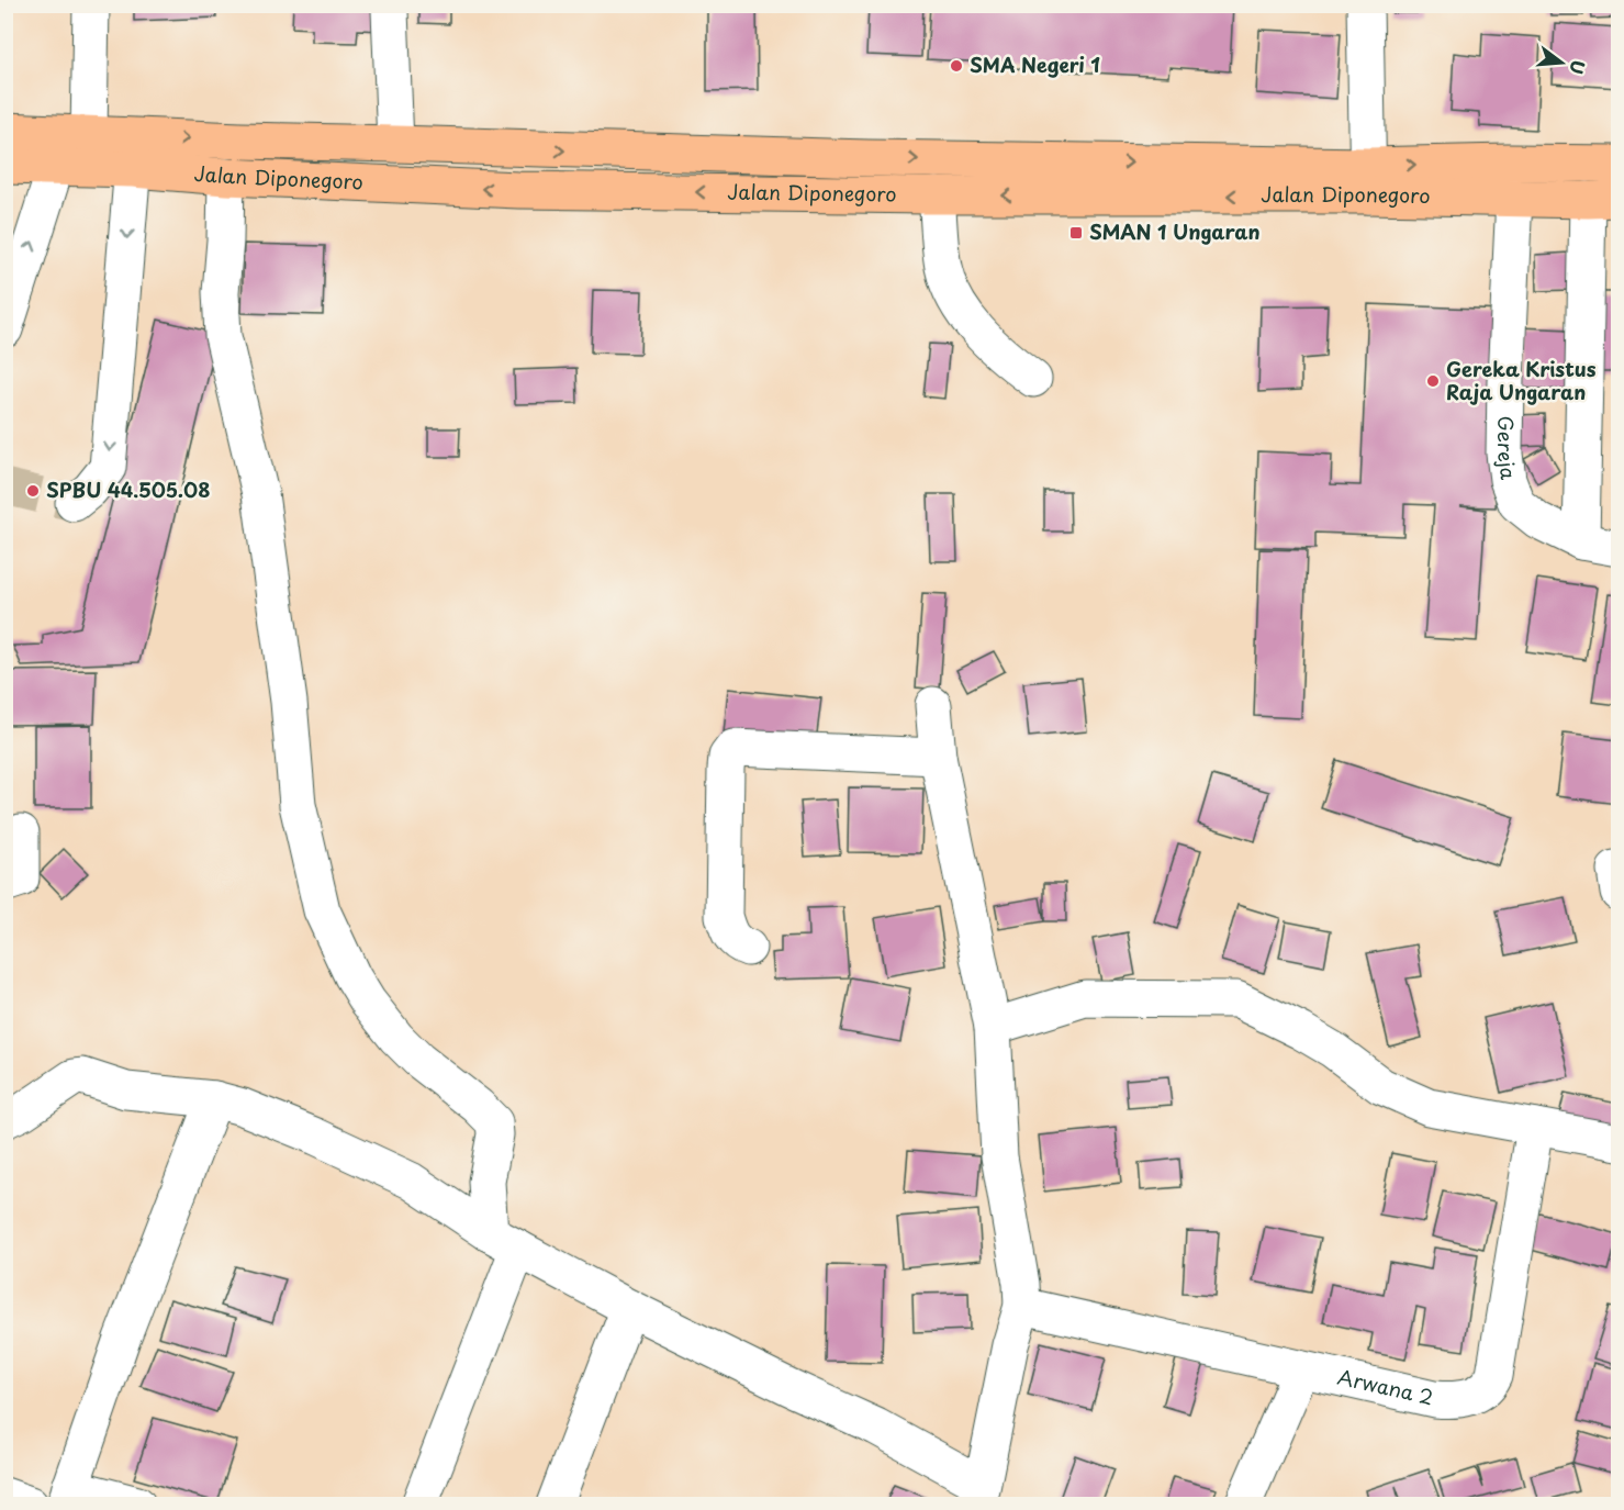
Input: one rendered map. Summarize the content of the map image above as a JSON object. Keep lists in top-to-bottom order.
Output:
{
  "streets": {
    "highway": ["Jalan Diponegoro"],
    "street": ["Gereja", "Arwana 2"]
  },
  "crossings": [
    ["Jalan Diponegoro", "Gereja"]
  ],
  "places": {
    "other": ["SMA Negeri 1", "Gereka Kristus Raja Ungaran", "SPBU 44.505.08"],
    "transit": ["SMAN 1 Ungaran"]
  },
  "north": "right"
}
